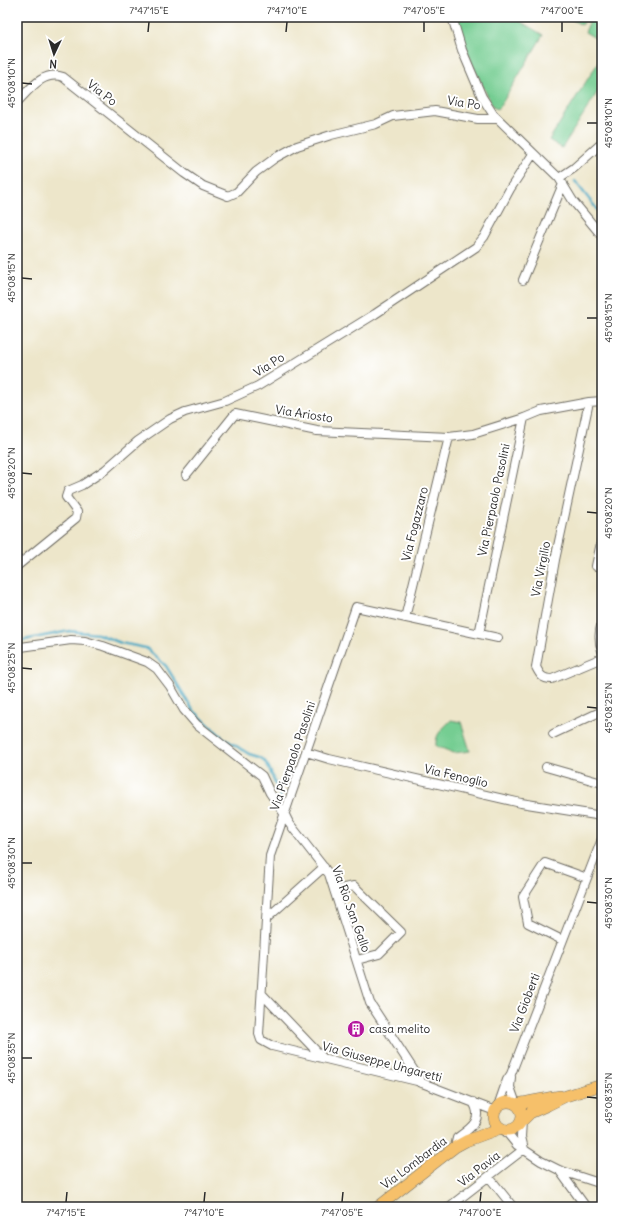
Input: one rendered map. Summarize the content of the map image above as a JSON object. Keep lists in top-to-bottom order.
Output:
{
  "streets": {
    "main road": ["Via Lombardia"],
    "street": [
      "Via Po",
      "Via Ariosto",
      "Via Pierpaolo Pasolini",
      "Via Fogazzaro",
      "Via Virgilio",
      "Via Fenoglio",
      "Via Rio San Gallo",
      "Via Gioberti",
      "Via Giuseppe Ungaretti",
      "Via Pavia"
    ]
  },
  "crossings": [
    ["Via Ariosto", "Via Fogazzaro"],
    ["Via Pierpaolo Pasolini", "Via Fogazzaro"],
    ["Via Pierpaolo Pasolini", "Via Fenoglio"],
    ["Via Pierpaolo Pasolini", "Via Rio San Gallo"],
    ["Via Pierpaolo Pasolini", "Via Giuseppe Ungaretti"],
    ["Via Rio San Gallo", "Via Giuseppe Ungaretti"],
    ["Via Gioberti", "Via Giuseppe Ungaretti"],
    ["Via Gioberti", "Via Lombardia"],
    ["Via Giuseppe Ungaretti", "Via Lombardia"]
  ],
  "places": {
    "building": ["casa melito"]
  },
  "north": "bottom",
  "coordinates": [
    "7°47'15\"E",
    "7°47'10\"E",
    "7°47'05\"E",
    "7°47'00\"E",
    "45°08'10\"N",
    "45°08'15\"N",
    "45°08'20\"N",
    "45°08'25\"N",
    "45°08'30\"N",
    "45°08'35\"N"
  ]
}
